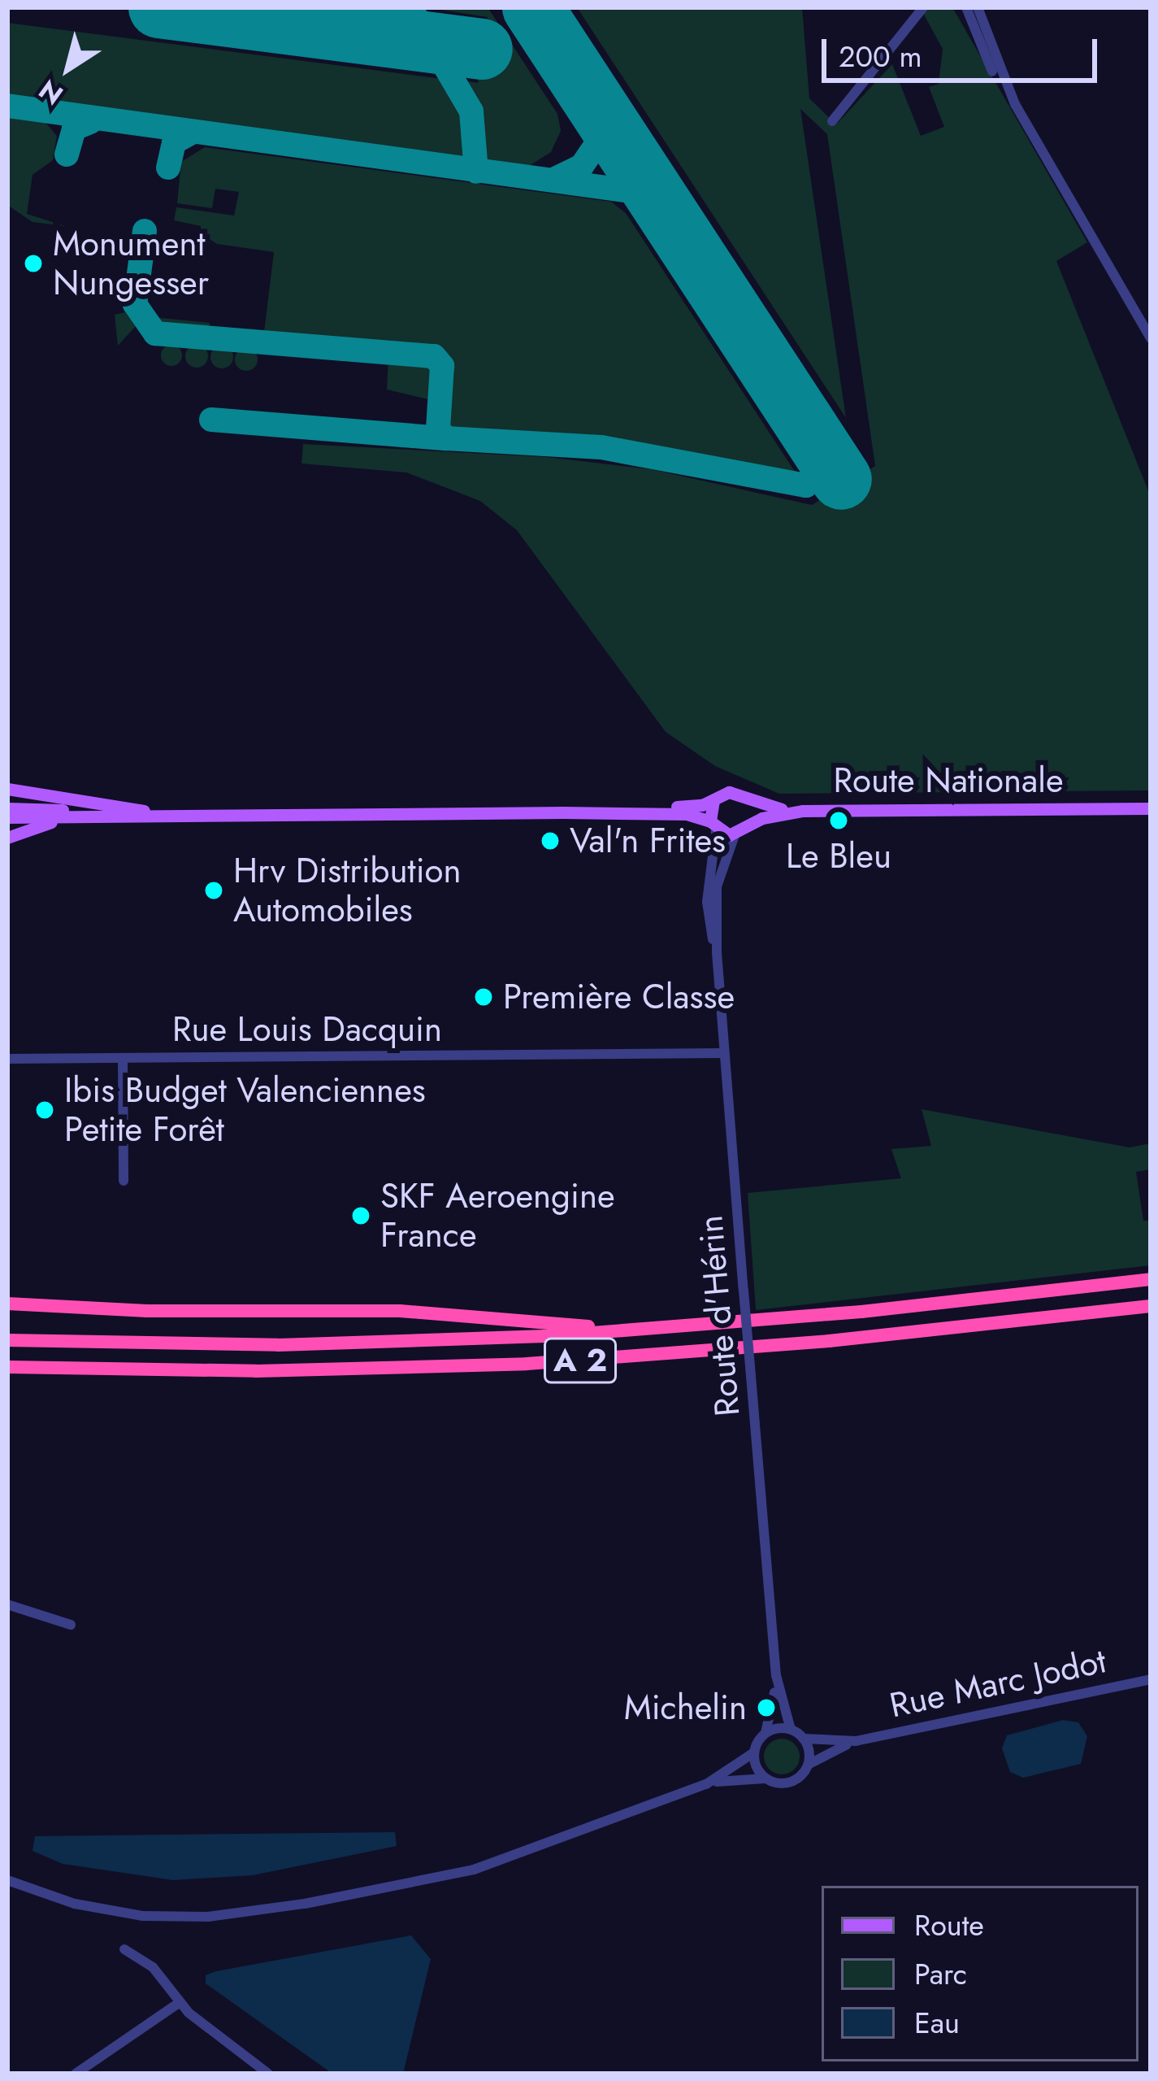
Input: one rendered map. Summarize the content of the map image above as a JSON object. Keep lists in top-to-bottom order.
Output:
{
  "streets": {
    "highway": ["A 2"],
    "main road": ["Route Nationale"],
    "street": ["Rue Louis Dacquin", "Route d'Hérin", "Rue Marc Jodot"]
  },
  "crossings": [
    ["Route Nationale", "Route d'Hérin"],
    ["Rue Louis Dacquin", "Route d'Hérin"],
    ["Route d'Hérin", "Rue Marc Jodot"]
  ],
  "places": [
    "Monument Nungesser",
    "Le Bleu",
    "Val'n Frites",
    "Hrv Distribution Automobiles",
    "Première Classe",
    "Ibis Budget Valenciennes Petite Forêt",
    "SKF Aeroengine France",
    "Michelin"
  ],
  "legend": ["Route", "Parc", "Eau"],
  "scale_bar": "200 m",
  "north": "bottom left"
}
